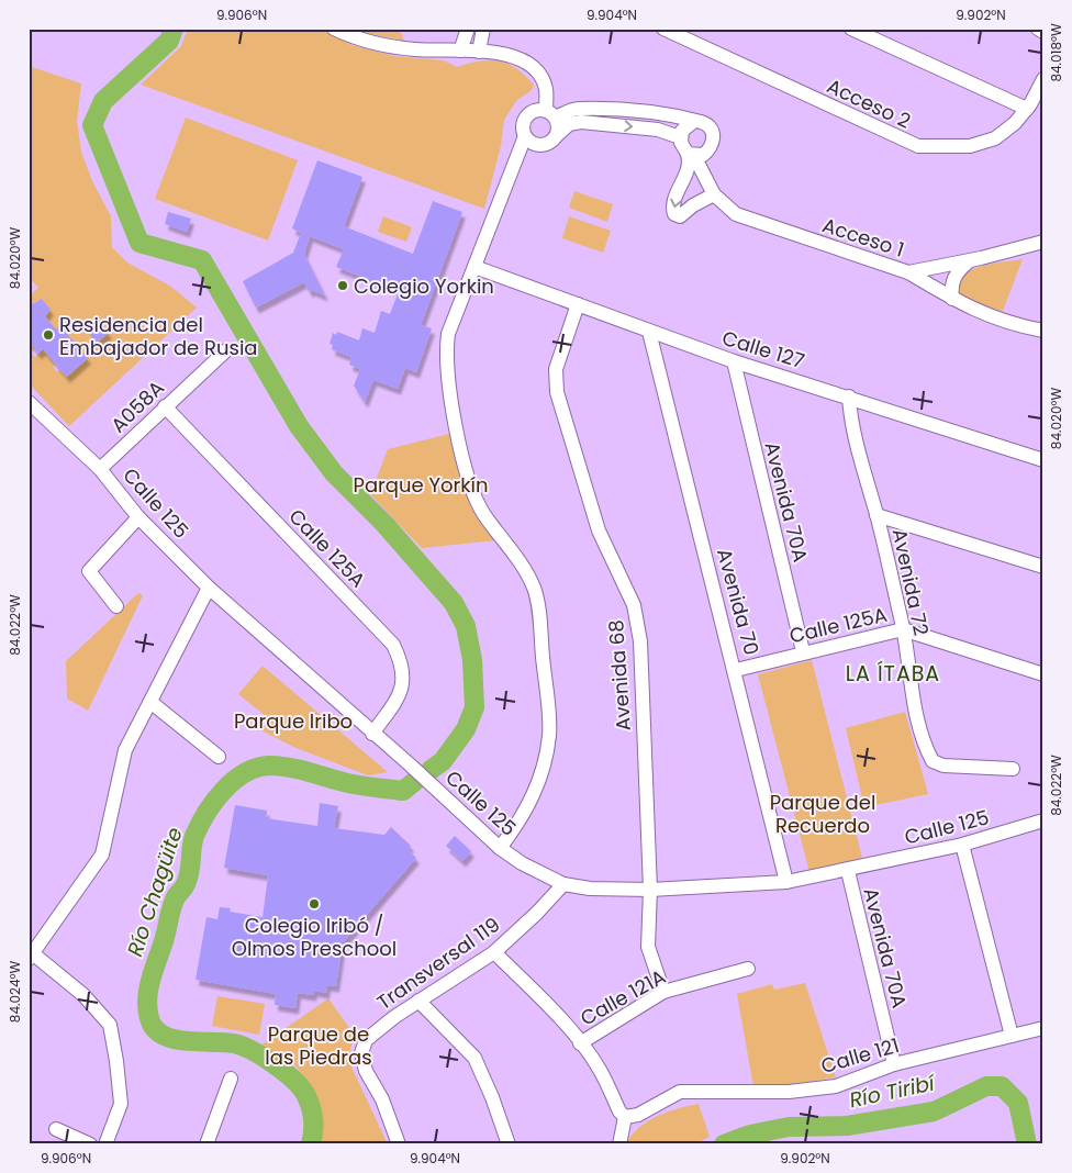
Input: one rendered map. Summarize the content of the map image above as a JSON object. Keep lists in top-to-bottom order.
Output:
{
  "streets": {
    "street": [
      "Acceso 2",
      "Acceso 1",
      "Calle 127",
      "A058A",
      "Avenida 70A",
      "Calle 125",
      "Calle 125A",
      "Avenida 72",
      "Avenida 70",
      "Avenida 68",
      "Transversal 119",
      "Calle 121A",
      "Calle 121"
    ]
  },
  "crossings": [
    ["Calle 127", "Avenida 70A"],
    ["Calle 127", "Avenida 72"],
    ["Calle 127", "Avenida 70"],
    ["Calle 127", "Avenida 68"],
    ["A058A", "Calle 125"],
    ["A058A", "Calle 125A"],
    ["Avenida 70A", "Calle 125"],
    ["Avenida 70A", "Calle 125A"],
    ["Avenida 70A", "Calle 121"],
    ["Calle 125", "Calle 125A"],
    ["Calle 125", "Avenida 70"],
    ["Calle 125", "Avenida 68"],
    ["Calle 125", "Transversal 119"],
    ["Calle 125A", "Avenida 72"],
    ["Calle 125A", "Avenida 70"],
    ["Avenida 68", "Calle 121A"]
  ],
  "districts": ["LA ÍTABA"],
  "water": ["Río Chagüite", "Río Tiribí"],
  "parks": [
    "Parque Yorkín",
    "Parque Iribo",
    "Parque del Recuerdo",
    "Parque de las Piedras"
  ],
  "places": ["Colegio Yorkin", "Residencia del Embajador de Rusia", "Colegio Iribó / Olmos Preschool"],
  "coordinates": [
    "9.906°N",
    "9.904°N",
    "9.902°N",
    "84.018°W",
    "84.020°W",
    "84.022°W",
    "84.024°W"
  ]
}
